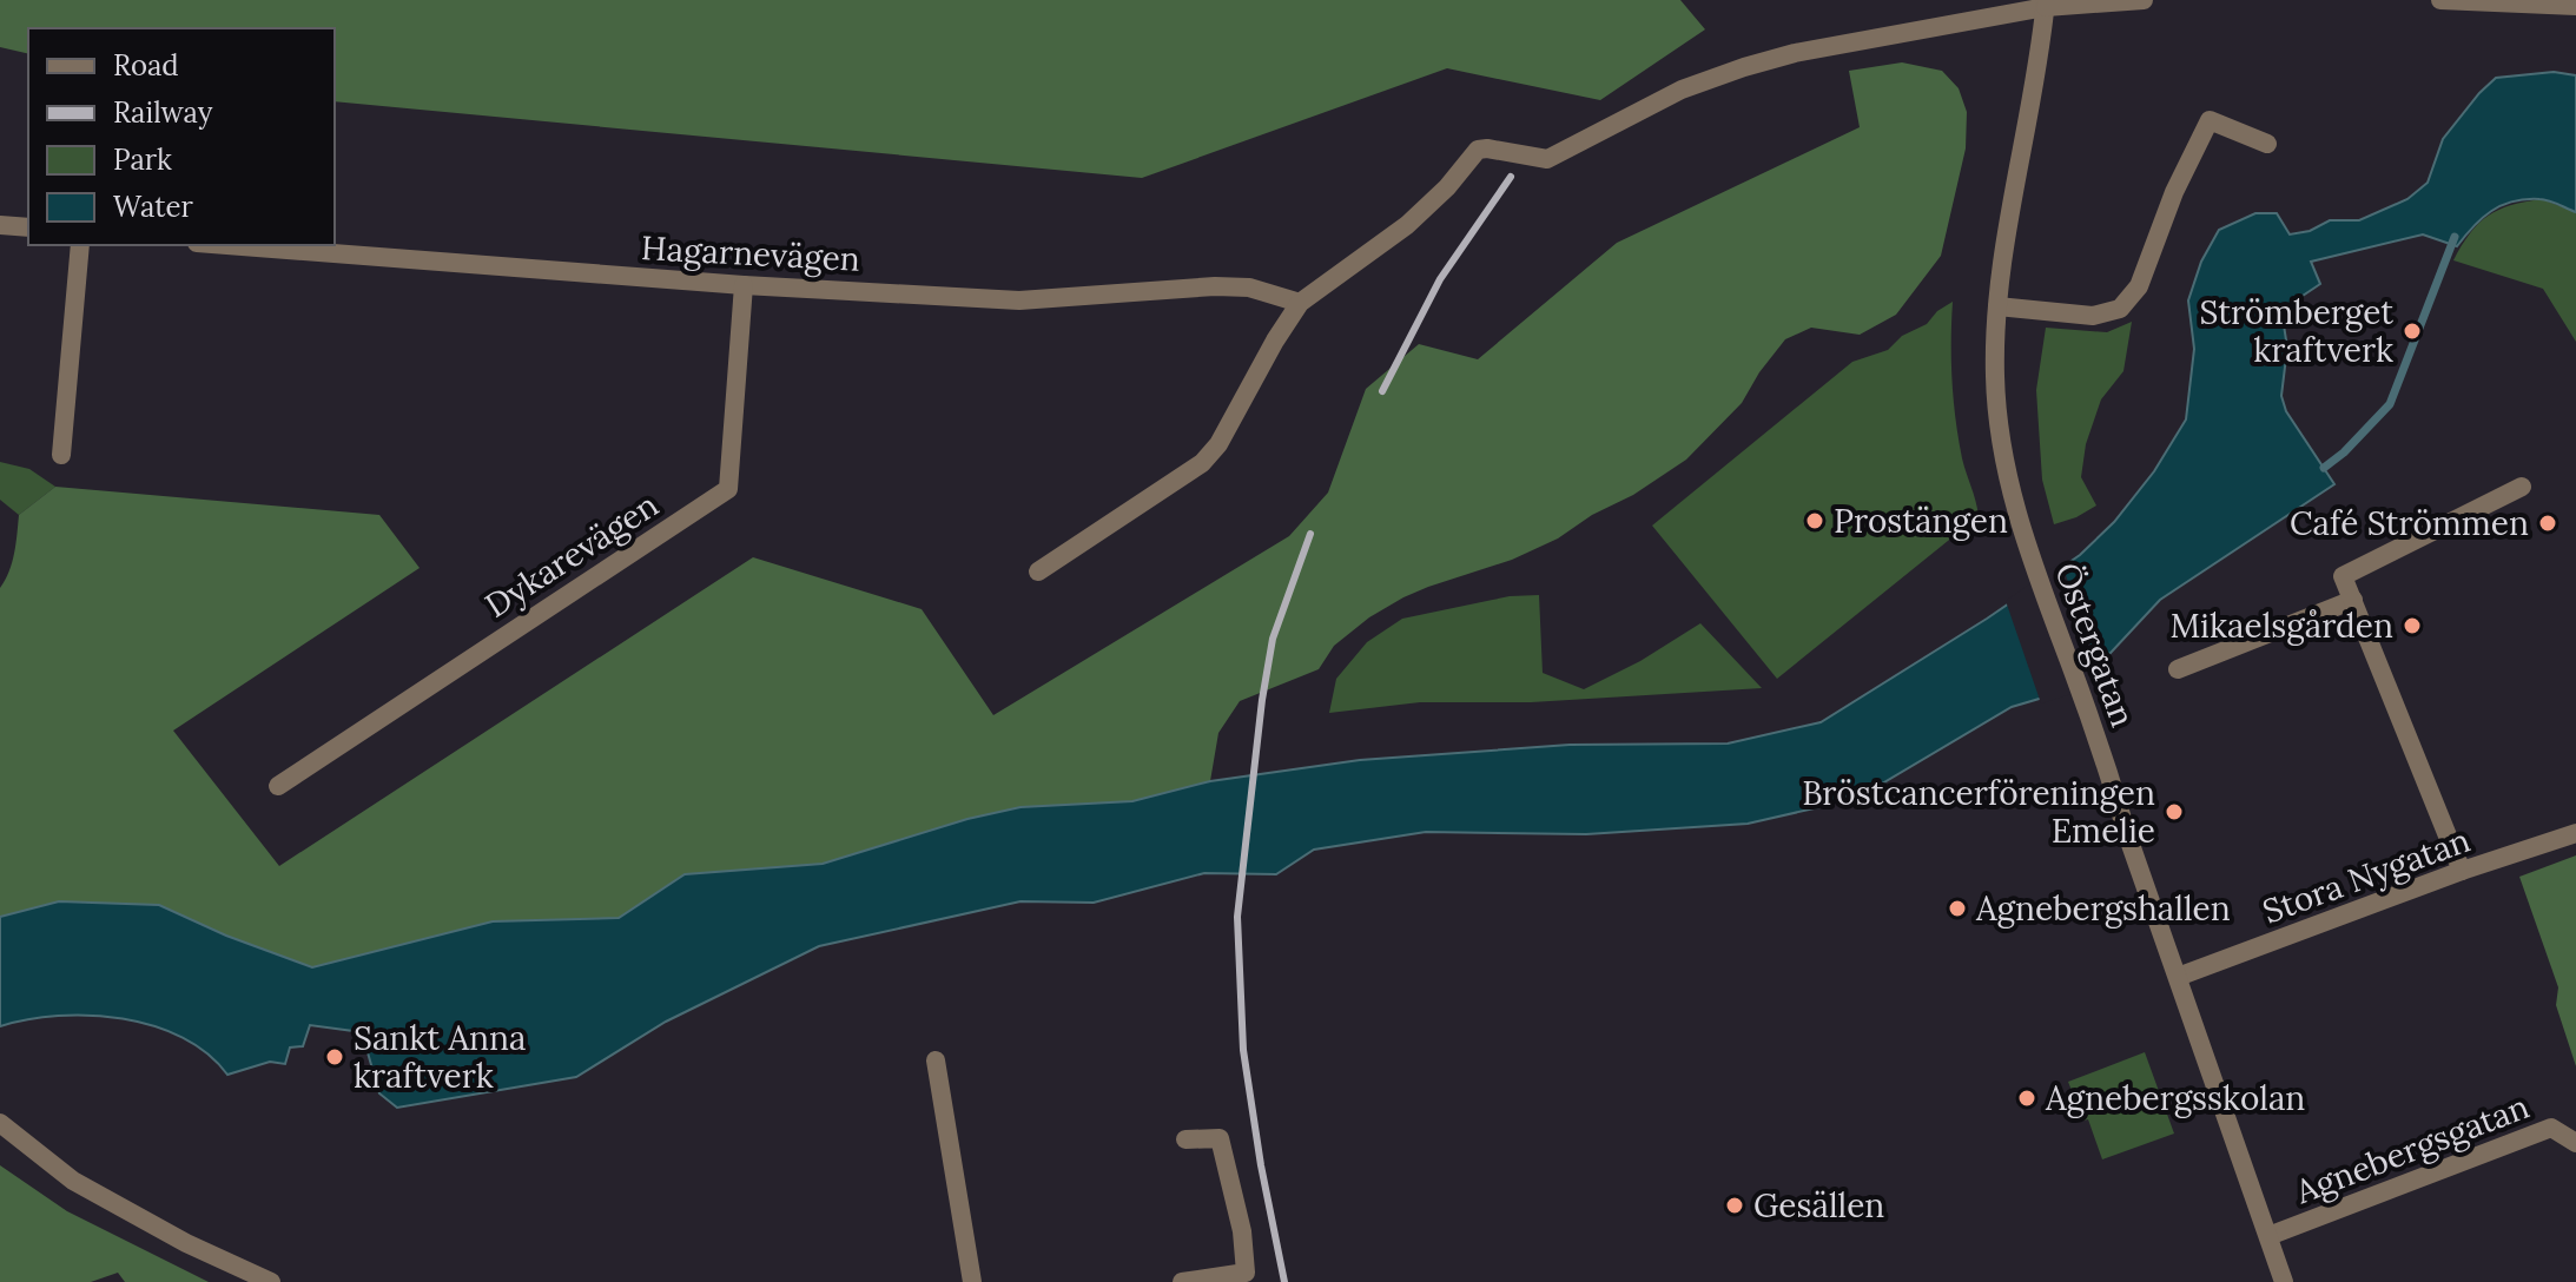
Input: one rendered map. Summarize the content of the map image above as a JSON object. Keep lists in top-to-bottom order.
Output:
{
  "streets": {
    "street": [
      "Hagarnevägen",
      "Dykarevägen",
      "Östergatan",
      "Stora Nygatan",
      "Agnebergsgatan"
    ]
  },
  "crossings": [
    ["Hagarnevägen", "Dykarevägen"],
    ["Östergatan", "Stora Nygatan"],
    ["Östergatan", "Agnebergsgatan"]
  ],
  "places": [
    "Strömberget kraftverk",
    "Prostängen",
    "Café Strömmen",
    "Mikaelsgården",
    "Bröstcancerföreningen Emelie",
    "Agnebergshallen",
    "Sankt Anna kraftverk",
    "Agnebergsskolan",
    "Gesällen"
  ],
  "legend": [
    "Road",
    "Railway",
    "Park",
    "Water"
  ]
}
